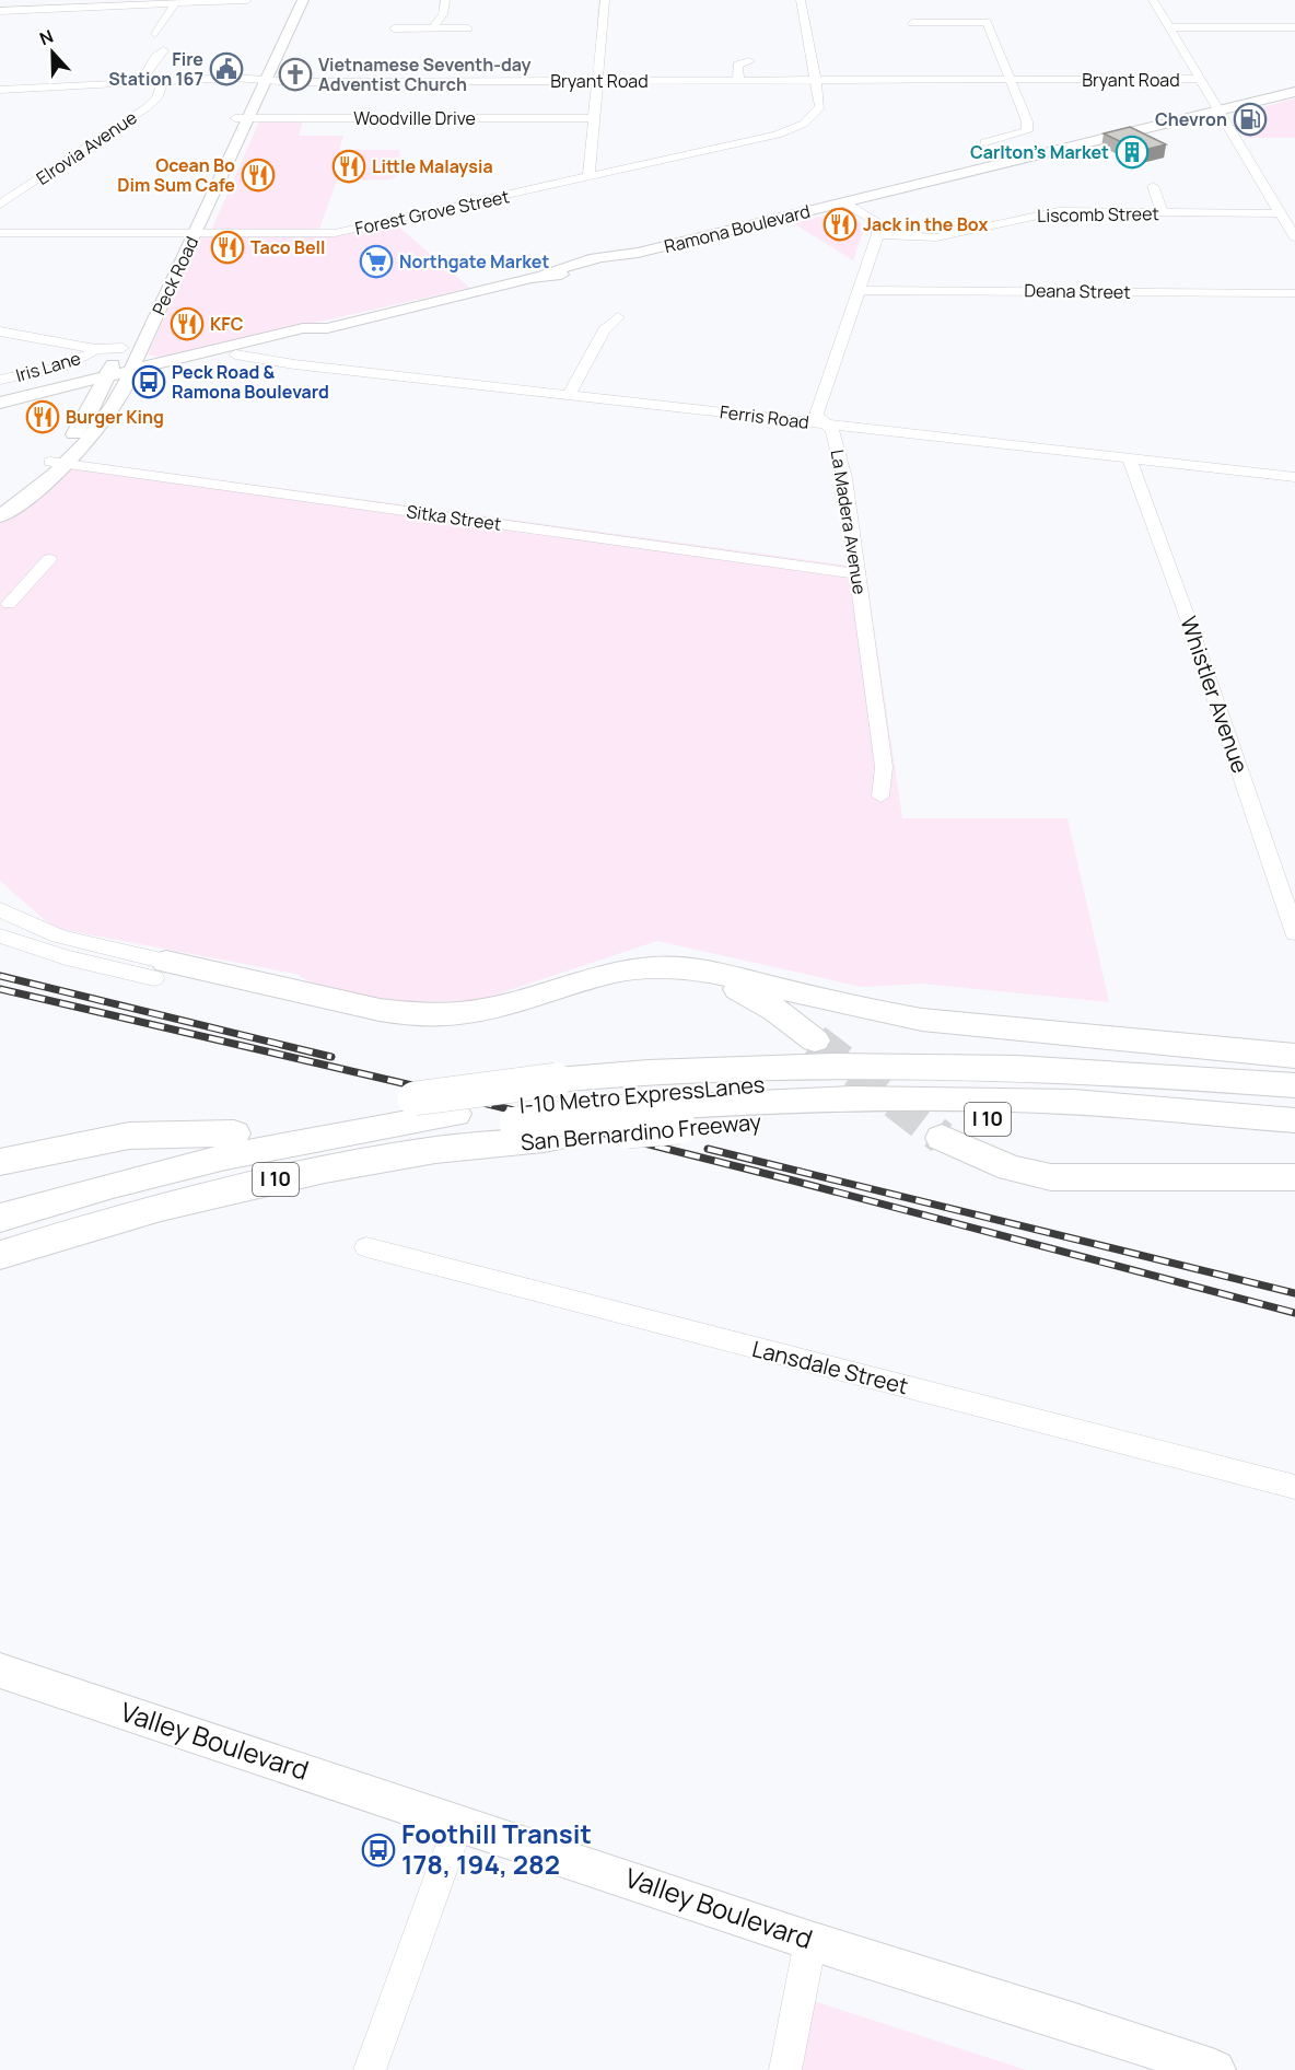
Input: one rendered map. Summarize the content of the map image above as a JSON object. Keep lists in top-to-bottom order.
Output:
{
  "streets": {
    "highway": ["I-10 Metro ExpressLanes", "I 10", "San Bernardino Freeway"],
    "main road": ["Ramona Boulevard", "Peck Road", "Valley Boulevard"],
    "street": [
      "Bryant Road",
      "Woodville Drive",
      "Elrovia Avenue",
      "Forest Grove Street",
      "Liscomb Street",
      "Deana Street",
      "Iris Lane",
      "Ferris Road",
      "Sitka Street",
      "La Madera Avenue",
      "Whistler Avenue",
      "Lansdale Street"
    ]
  },
  "crossings": [
    ["Bryant Road", "Elrovia Avenue"],
    ["Bryant Road", "Forest Grove Street"],
    ["Bryant Road", "Peck Road"],
    ["Woodville Drive", "Peck Road"],
    ["Forest Grove Street", "Peck Road"],
    ["Liscomb Street", "La Madera Avenue"],
    ["Ramona Boulevard", "Peck Road"],
    ["Ramona Boulevard", "Ferris Road"],
    ["Peck Road", "Sitka Street"],
    ["Deana Street", "La Madera Avenue"],
    ["Ferris Road", "La Madera Avenue"],
    ["Ferris Road", "Whistler Avenue"],
    ["Sitka Street", "La Madera Avenue"],
    ["I-10 Metro ExpressLanes", "San Bernardino Freeway"]
  ],
  "places": {
    "public building": ["Fire Station 167"],
    "church": ["Vietnamese Seventh-day Adventist Church"],
    "fuel station": ["Chevron"],
    "building": ["Carlton's Market"],
    "restaurant": [
      "Little Malaysia",
      "Ocean Bo Dim Sum Cafe",
      "Jack in the Box",
      "Taco Bell",
      "KFC",
      "Burger King"
    ],
    "supermarket": ["Northgate Market"],
    "bus stop": ["Peck Road & Ramona Boulevard", "Foothill Transit 178, 194, 282"]
  },
  "north": "top"
}
